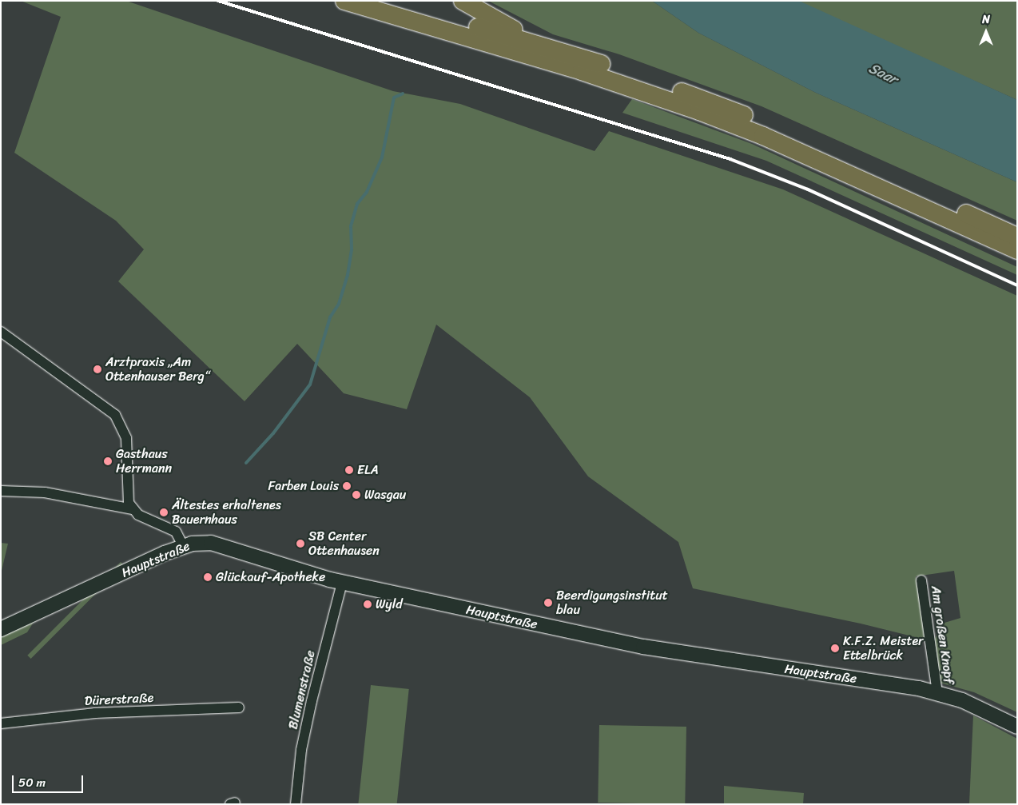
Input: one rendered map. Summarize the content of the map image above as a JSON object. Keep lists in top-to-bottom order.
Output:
{
  "streets": {
    "main road": ["Hauptstraße"],
    "street": ["Am großen Knopf", "Blumenstraße", "Dürerstraße"]
  },
  "crossings": [
    ["Hauptstraße", "Am großen Knopf"],
    ["Hauptstraße", "Blumenstraße"]
  ],
  "water": ["Saar"],
  "places": [
    "Arztpraxis „Am Ottenhauser Berg“",
    "Gasthaus Herrmann",
    "ELA",
    "Farben Louis",
    "Wasgau",
    "Ältestes erhaltenes Bauernhaus",
    "SB Center Ottenhausen",
    "Glückauf-Apotheke",
    "Beerdigungsinstitut blau",
    "Wyld",
    "K.F.Z. Meister Ettelbrück"
  ],
  "scale_bar": "50 m",
  "north": "top"
}
